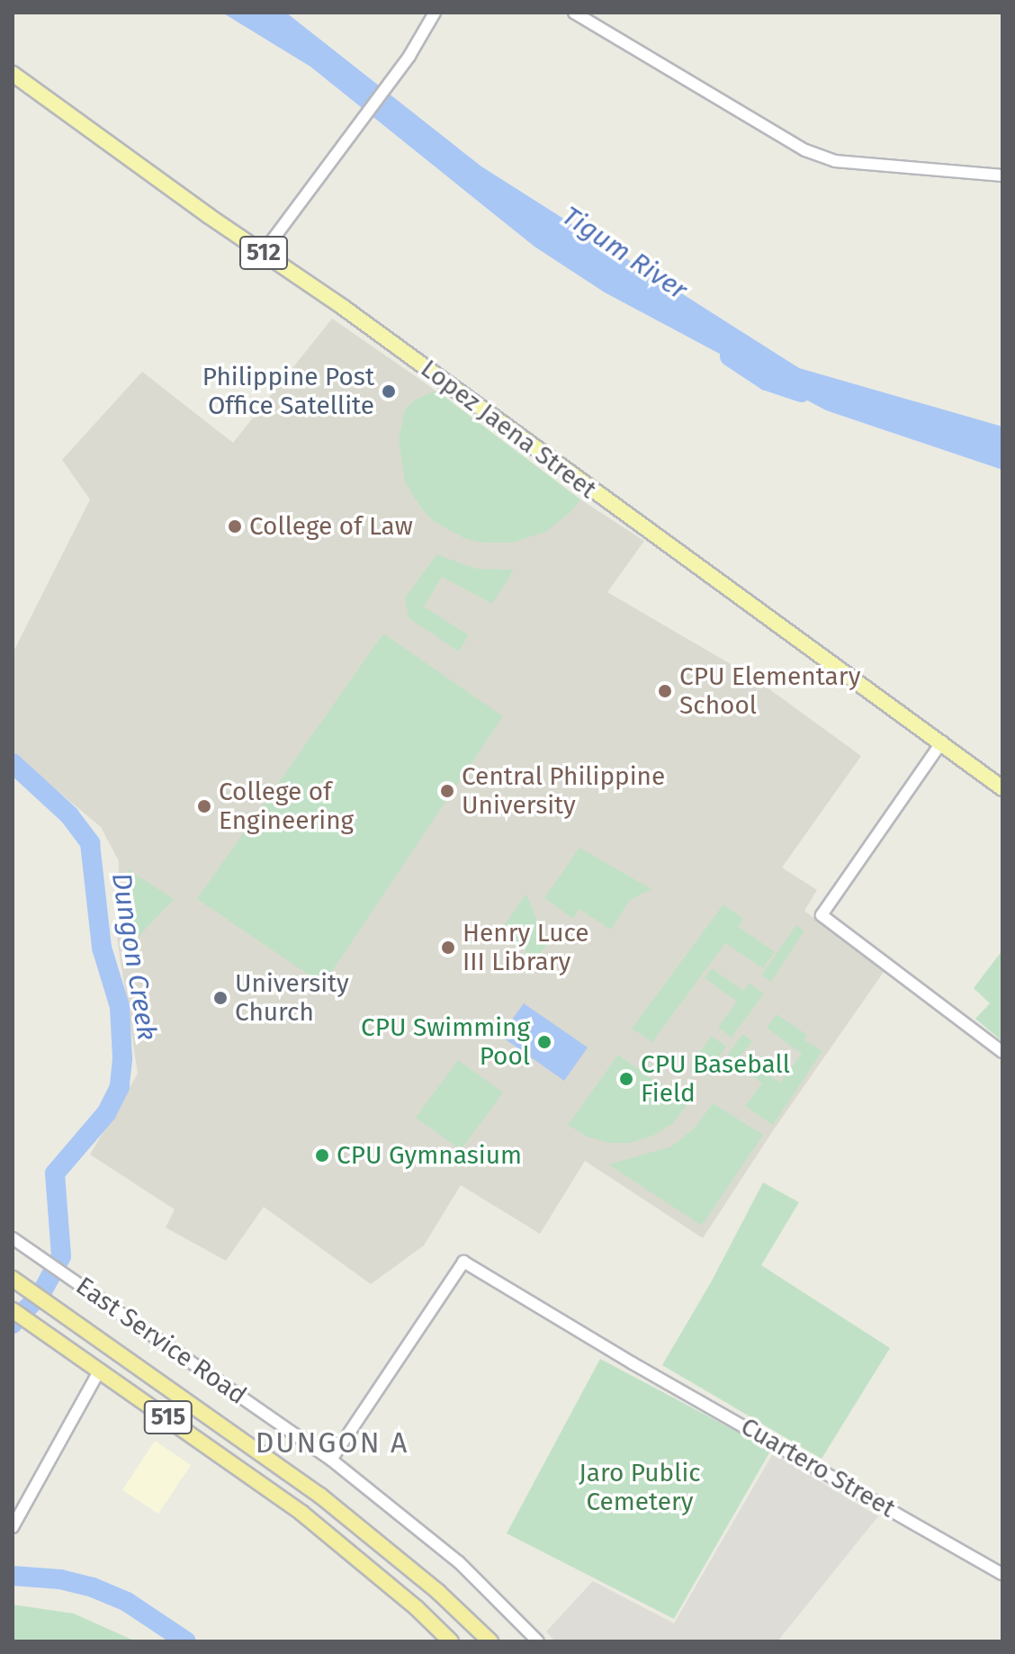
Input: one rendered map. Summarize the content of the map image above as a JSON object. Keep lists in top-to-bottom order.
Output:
{
  "streets": {
    "highway": ["515"],
    "main road": ["512", "Lopez Jaena Street"],
    "street": ["East Service Road", "Cuartero Street"]
  },
  "crossings": [
    ["East Service Road", "Cuartero Street"]
  ],
  "districts": ["DUNGON A"],
  "water": ["Tigum River", "Dungon Creek"],
  "parks": ["Jaro Public Cemetery"],
  "places": [
    "Philippine Post Office Satellite",
    "College of Law",
    "CPU Elementary School",
    "Central Philippine University",
    "College of Engineering",
    "Henry Luce III Library",
    "University Church",
    "CPU Swimming Pool",
    "CPU Baseball Field",
    "CPU Gymnasium"
  ]
}
